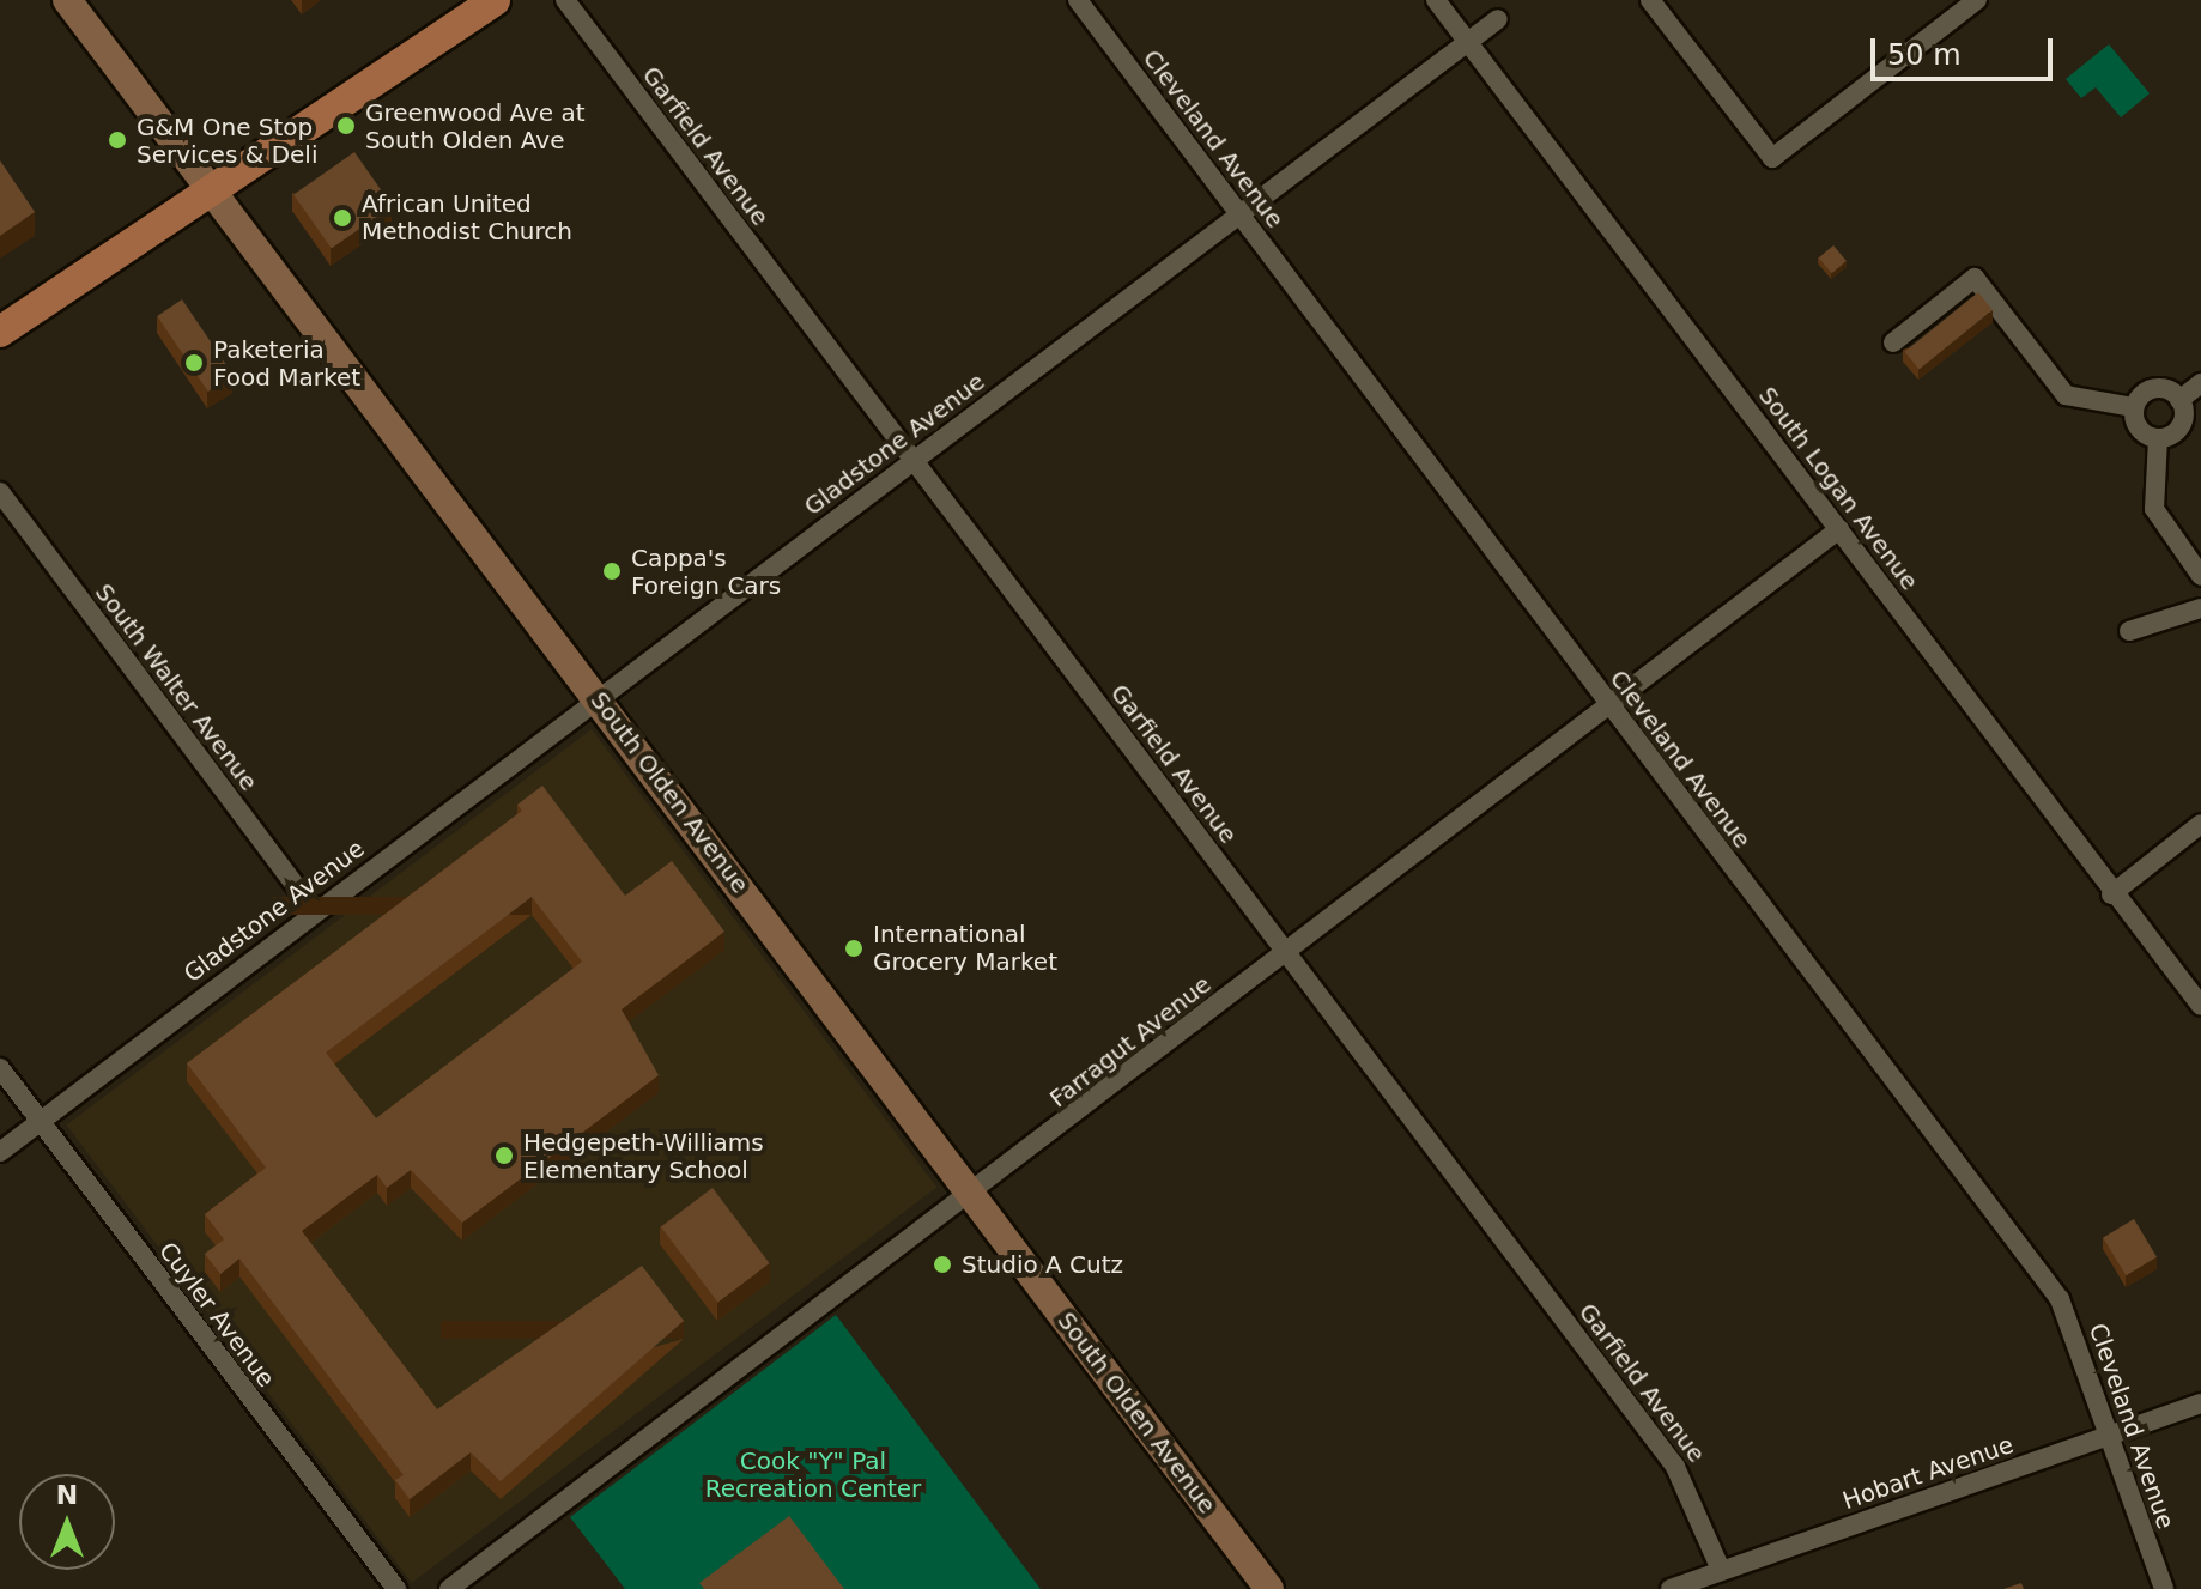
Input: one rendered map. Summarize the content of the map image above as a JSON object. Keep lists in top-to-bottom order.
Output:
{
  "streets": {
    "main road": ["South Olden Avenue"],
    "street": [
      "Cleveland Avenue",
      "Garfield Avenue",
      "Gladstone Avenue",
      "South Logan Avenue",
      "South Walter Avenue",
      "Farragut Avenue",
      "Cuyler Avenue",
      "Hobart Avenue"
    ]
  },
  "crossings": [
    ["Cleveland Avenue", "Gladstone Avenue"],
    ["Cleveland Avenue", "Farragut Avenue"],
    ["Cleveland Avenue", "Hobart Avenue"],
    ["Garfield Avenue", "Gladstone Avenue"],
    ["Garfield Avenue", "Farragut Avenue"],
    ["Garfield Avenue", "Hobart Avenue"],
    ["Gladstone Avenue", "South Logan Avenue"],
    ["Gladstone Avenue", "South Walter Avenue"],
    ["Gladstone Avenue", "South Olden Avenue"],
    ["Gladstone Avenue", "Cuyler Avenue"],
    ["South Logan Avenue", "Farragut Avenue"],
    ["South Olden Avenue", "Farragut Avenue"]
  ],
  "parks": ["Cook \"Y\" Pal Recreation Center"],
  "places": [
    "Greenwood Ave at South Olden Ave",
    "G&M One Stop Services & Deli",
    "African United Methodist Church",
    "Paketeria Food Market",
    "Cappa's Foreign Cars",
    "International Grocery Market",
    "Hedgepeth-Williams Elementary School",
    "Studio A Cutz"
  ],
  "scale_bar": "50 m",
  "north": "top"
}
